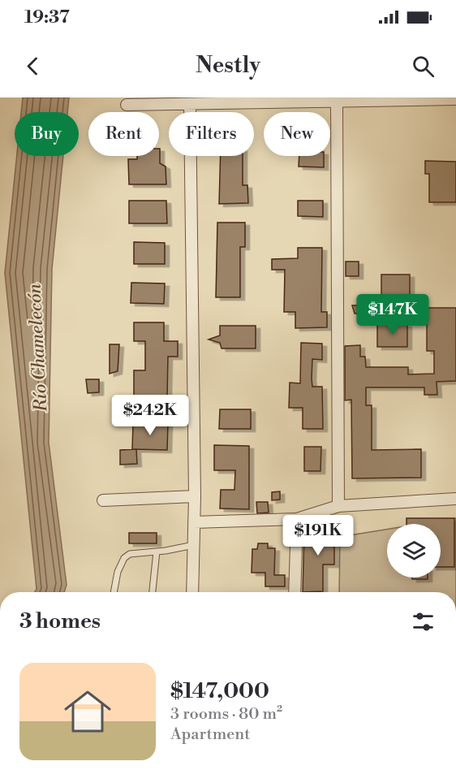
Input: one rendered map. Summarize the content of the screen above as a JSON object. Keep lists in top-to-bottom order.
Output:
{
  "water": ["Río Chamelecón"],
  "page": {
    "status": "19:37",
    "header": "Nestly",
    "chip": [
      "Buy",
      "Rent",
      "Filters",
      "New"
    ],
    "price": ["$147K", "$242K", "$191K"],
    "heading": "3 homes",
    "list": [
      {
        "name": "$147,000",
        "note": "3 rooms · 80 m² · Apartment"
      }
    ]
  }
}
